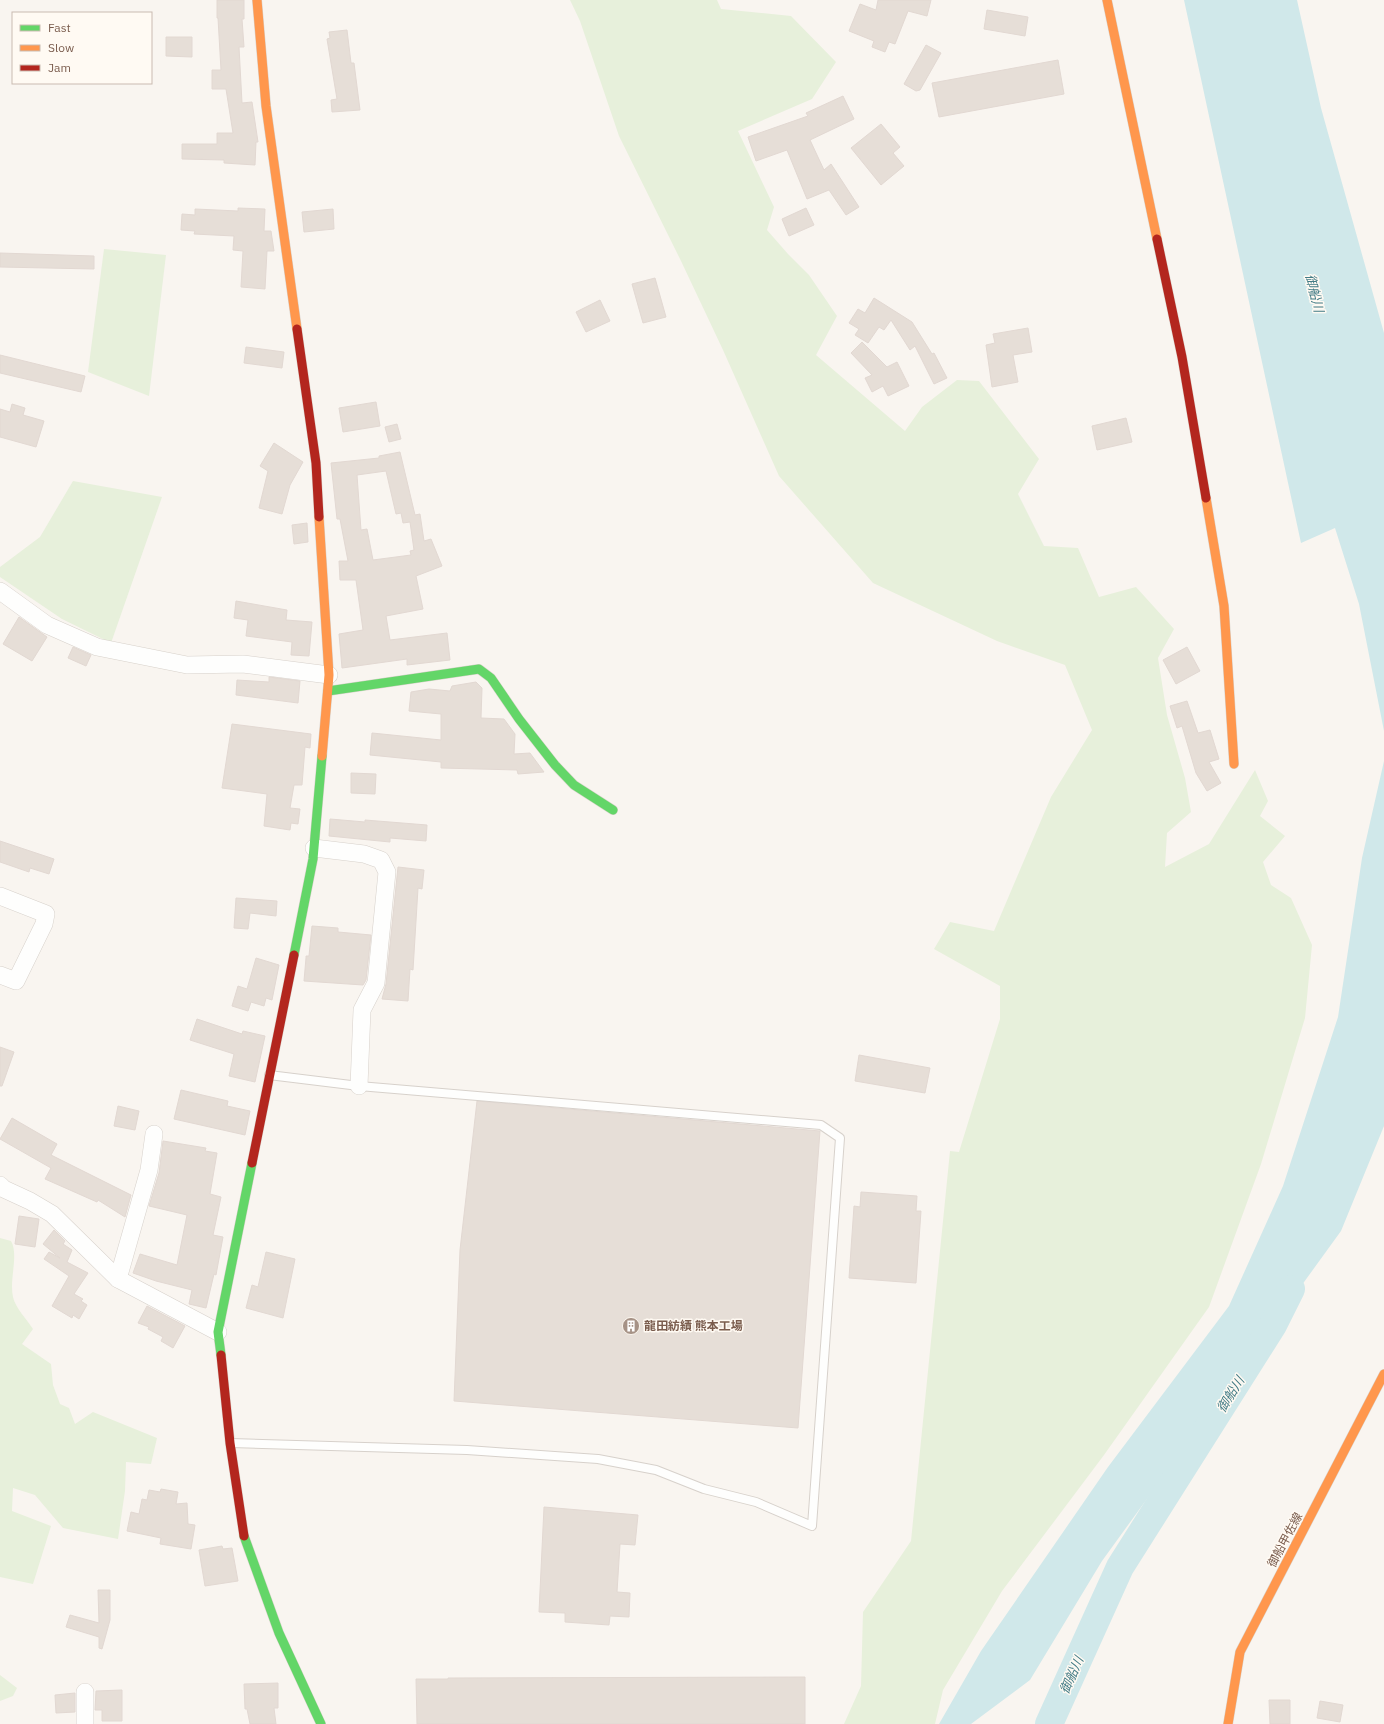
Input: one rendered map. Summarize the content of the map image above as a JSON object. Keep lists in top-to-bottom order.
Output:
{
  "streets": {
    "street": ["御船甲佐線"]
  },
  "water": ["御船川"],
  "places": {
    "building": ["龍田紡績 熊本工場"]
  },
  "legend": ["Fast", "Slow", "Jam"]
}
